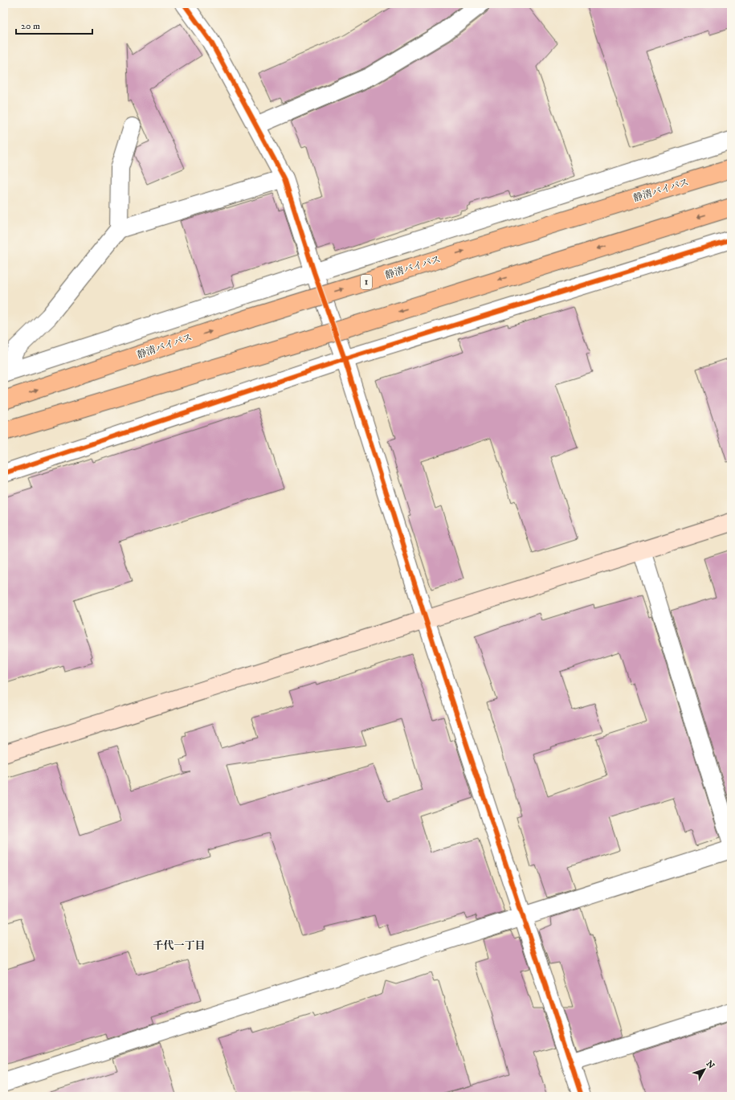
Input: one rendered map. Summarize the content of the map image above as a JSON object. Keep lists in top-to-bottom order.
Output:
{
  "streets": {
    "highway": ["静清バイパス", "1"]
  },
  "districts": ["千代一丁目"],
  "scale_bar": "20 m",
  "north": "top right"
}
